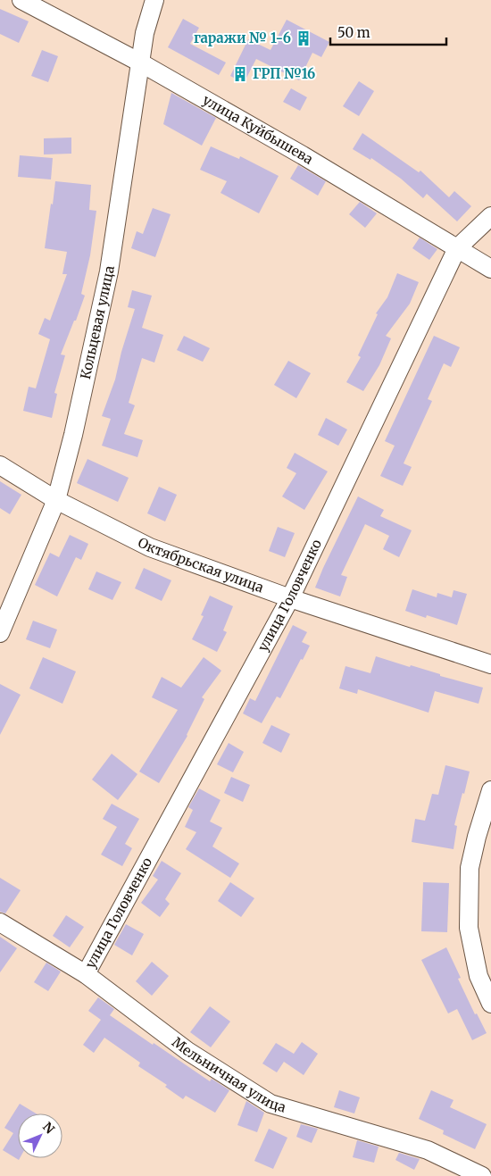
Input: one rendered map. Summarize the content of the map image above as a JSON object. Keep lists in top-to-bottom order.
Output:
{
  "streets": {
    "street": [
      "улица Куйбышева",
      "Кольцевая улица",
      "Октябрьская улица",
      "улица Головченко",
      "Мельничная улица"
    ]
  },
  "crossings": [
    ["улица Куйбышева", "Кольцевая улица"],
    ["улица Куйбышева", "улица Головченко"],
    ["Кольцевая улица", "Октябрьская улица"],
    ["Октябрьская улица", "улица Головченко"],
    ["улица Головченко", "Мельничная улица"]
  ],
  "places": {
    "building": ["гаражи № 1-6", "ГРП №16"]
  },
  "scale_bar": "50 m",
  "north": "top right"
}
